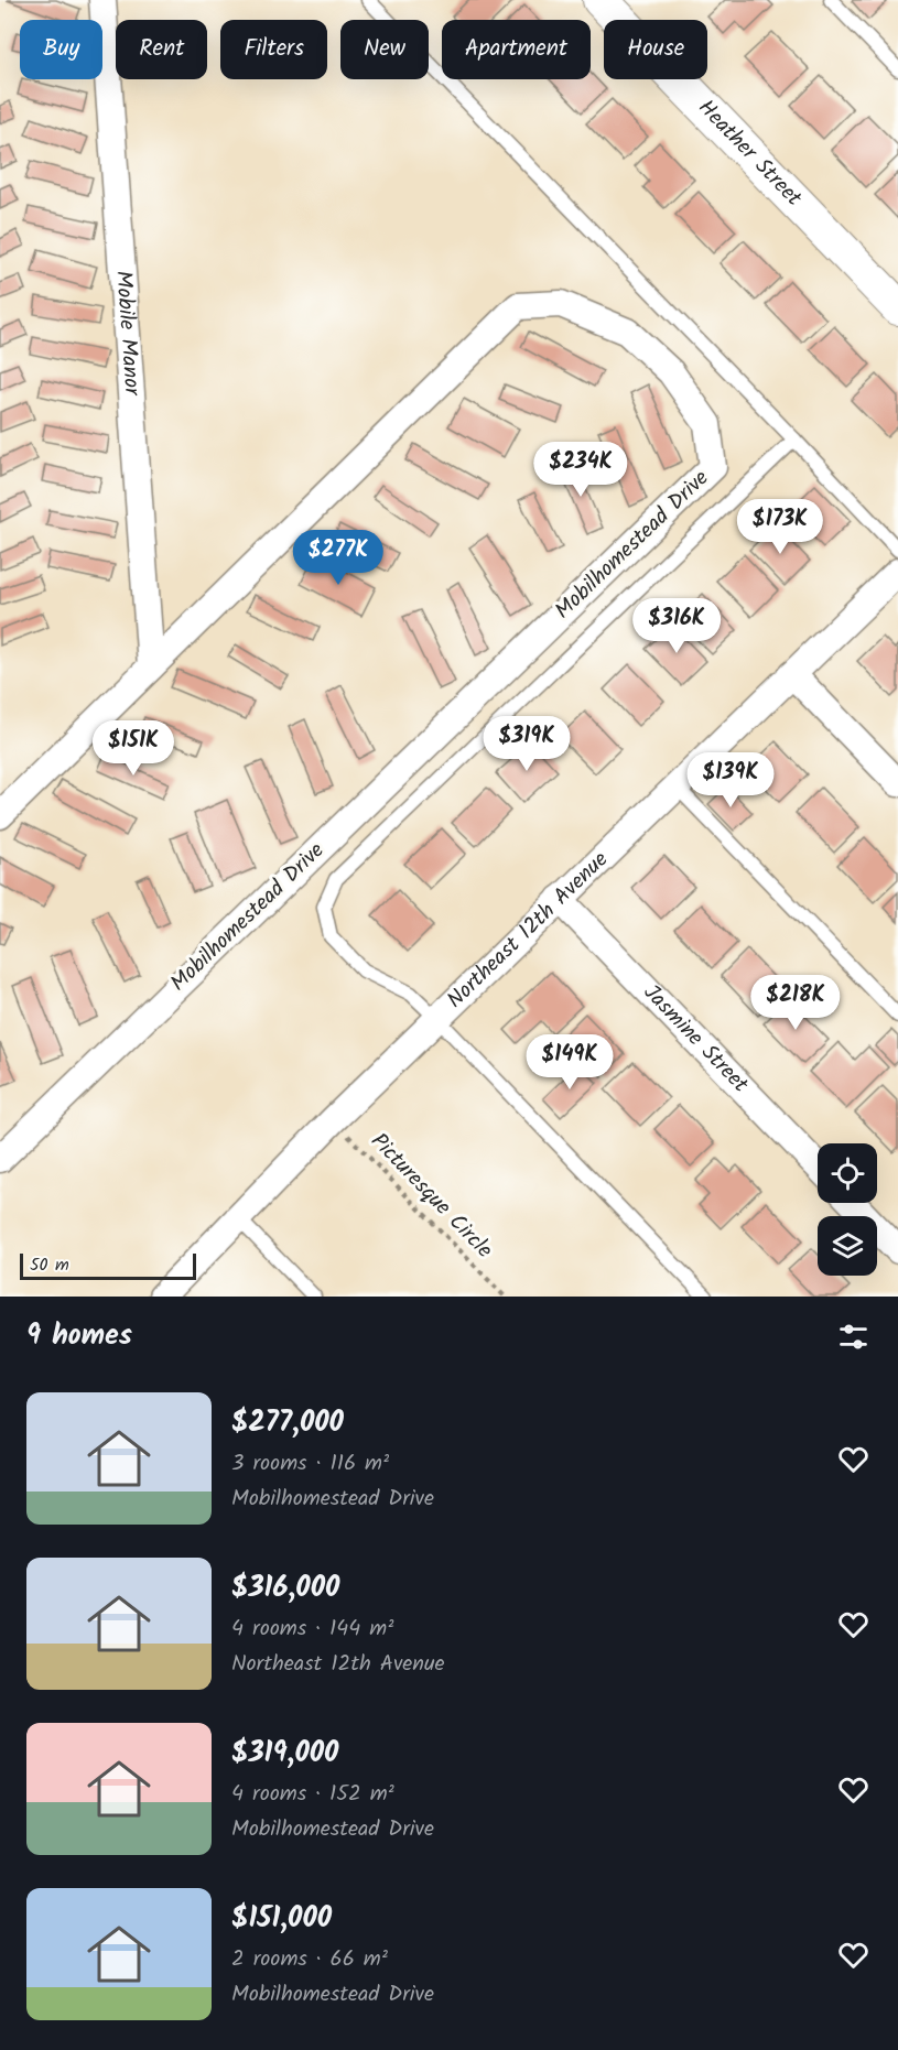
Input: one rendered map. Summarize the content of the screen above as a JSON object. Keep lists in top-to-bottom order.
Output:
{
  "streets": {
    "street": [
      "Heather Street",
      "Mobile Manor",
      "Mobilhomestead Drive",
      "Northeast 12th Avenue",
      "Jasmine Street"
    ],
    "path": ["Picturesque Circle"]
  },
  "crossings": [
    ["Mobile Manor", "Mobilhomestead Drive"],
    ["Northeast 12th Avenue", "Jasmine Street"],
    ["Northeast 12th Avenue", "Picturesque Circle"]
  ],
  "scale_bar": "50 m",
  "page": {
    "chip": [
      "Buy",
      "Rent",
      "Filters",
      "New",
      "Apartment",
      "House"
    ],
    "price": [
      "$234K",
      "$173K",
      "$277K",
      "$316K",
      "$319K",
      "$151K",
      "$139K",
      "$218K",
      "$149K"
    ],
    "scale": "50 m",
    "heading": "9 homes",
    "list": [
      {
        "name": "$277,000",
        "note": "3 rooms · 116 m² · Mobilhomestead Drive"
      },
      {
        "name": "$316,000",
        "note": "4 rooms · 144 m² · Northeast 12th Avenue"
      },
      {
        "name": "$319,000",
        "note": "4 rooms · 152 m² · Mobilhomestead Drive"
      },
      {
        "name": "$151,000",
        "note": "2 rooms · 66 m² · Mobilhomestead Drive"
      }
    ]
  }
}
